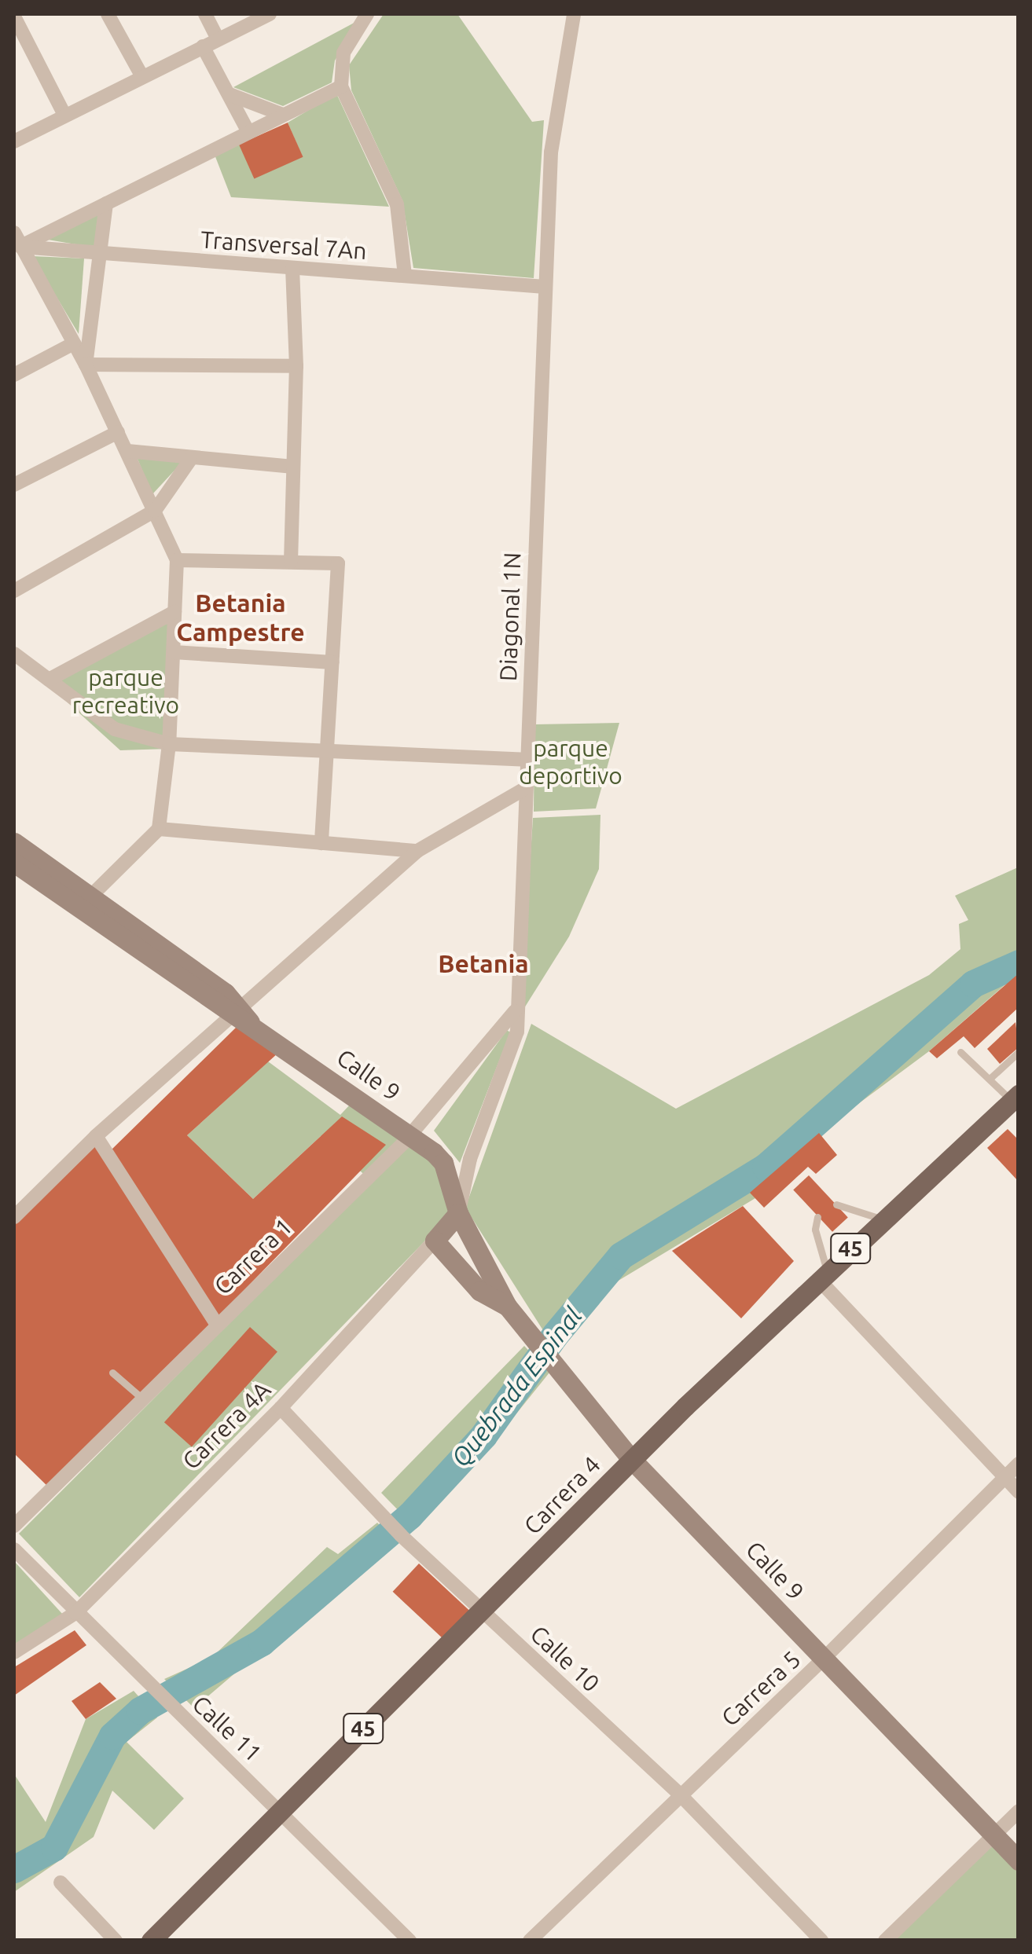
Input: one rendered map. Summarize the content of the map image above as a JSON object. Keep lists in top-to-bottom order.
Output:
{
  "streets": {
    "main road": ["45", "Carrera 4"],
    "street": [
      "Transversal 7An",
      "Diagonal 1N",
      "Calle 9",
      "Carrera 1",
      "Carrera 4A",
      "Calle 10",
      "Carrera 5",
      "Calle 11"
    ]
  },
  "crossings": [
    ["Transversal 7An", "Diagonal 1N"],
    ["Diagonal 1N", "Calle 9"],
    ["Diagonal 1N", "Carrera 1"],
    ["Diagonal 1N", "Carrera 4A"],
    ["Calle 9", "Carrera 1"],
    ["Calle 9", "Carrera 4A"],
    ["Calle 9", "Carrera 4"],
    ["Calle 9", "Carrera 5"],
    ["Carrera 4A", "Calle 10"],
    ["Carrera 4A", "Calle 11"],
    ["Carrera 4", "Calle 10"],
    ["Carrera 4", "Calle 11"],
    ["Calle 10", "Carrera 5"]
  ],
  "districts": ["Betania Campestre", "Betania"],
  "water": ["Quebrada Espinal"],
  "parks": ["parque recreativo", "parque deportivo"]
}
